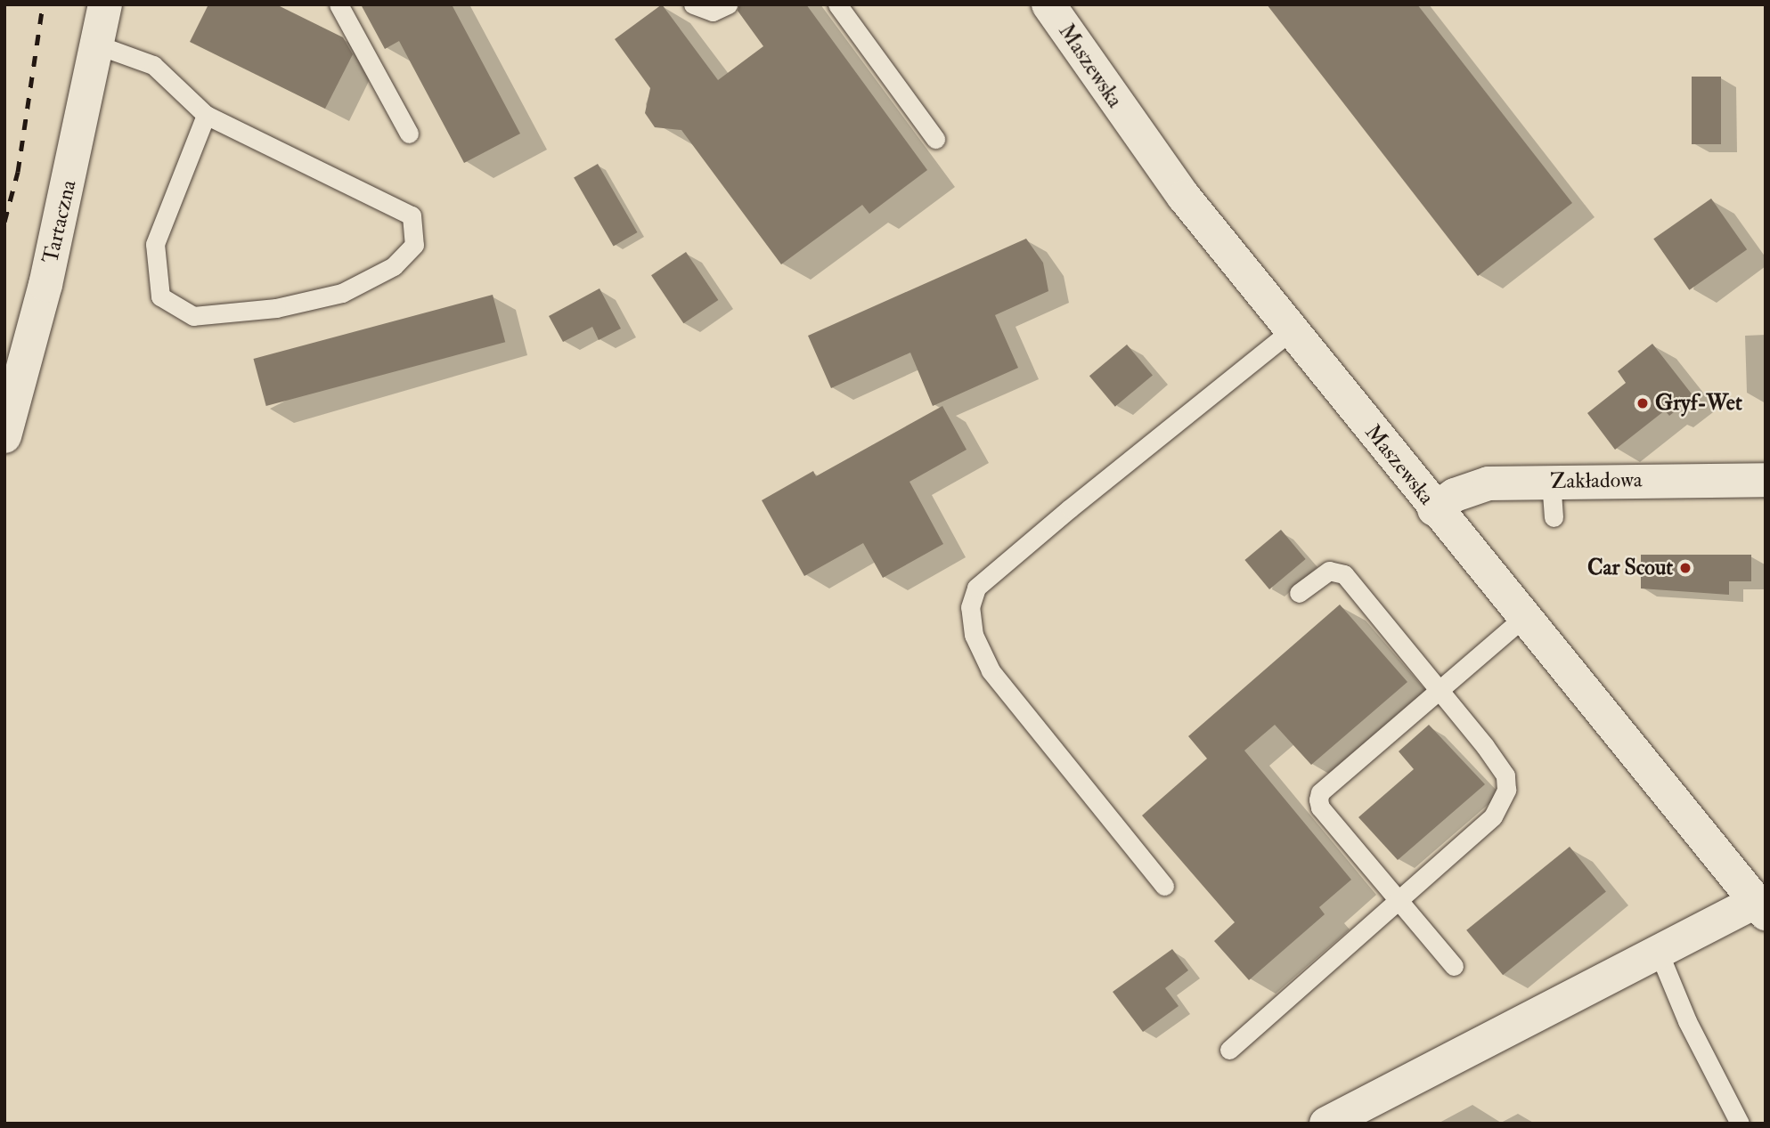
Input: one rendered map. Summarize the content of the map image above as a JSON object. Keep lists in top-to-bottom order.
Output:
{
  "streets": {
    "street": ["Maszewska", "Tartaczna", "Zakładowa"]
  },
  "crossings": [
    ["Maszewska", "Zakładowa"]
  ],
  "places": ["Gryf-Wet", "Car Scout"]
}
